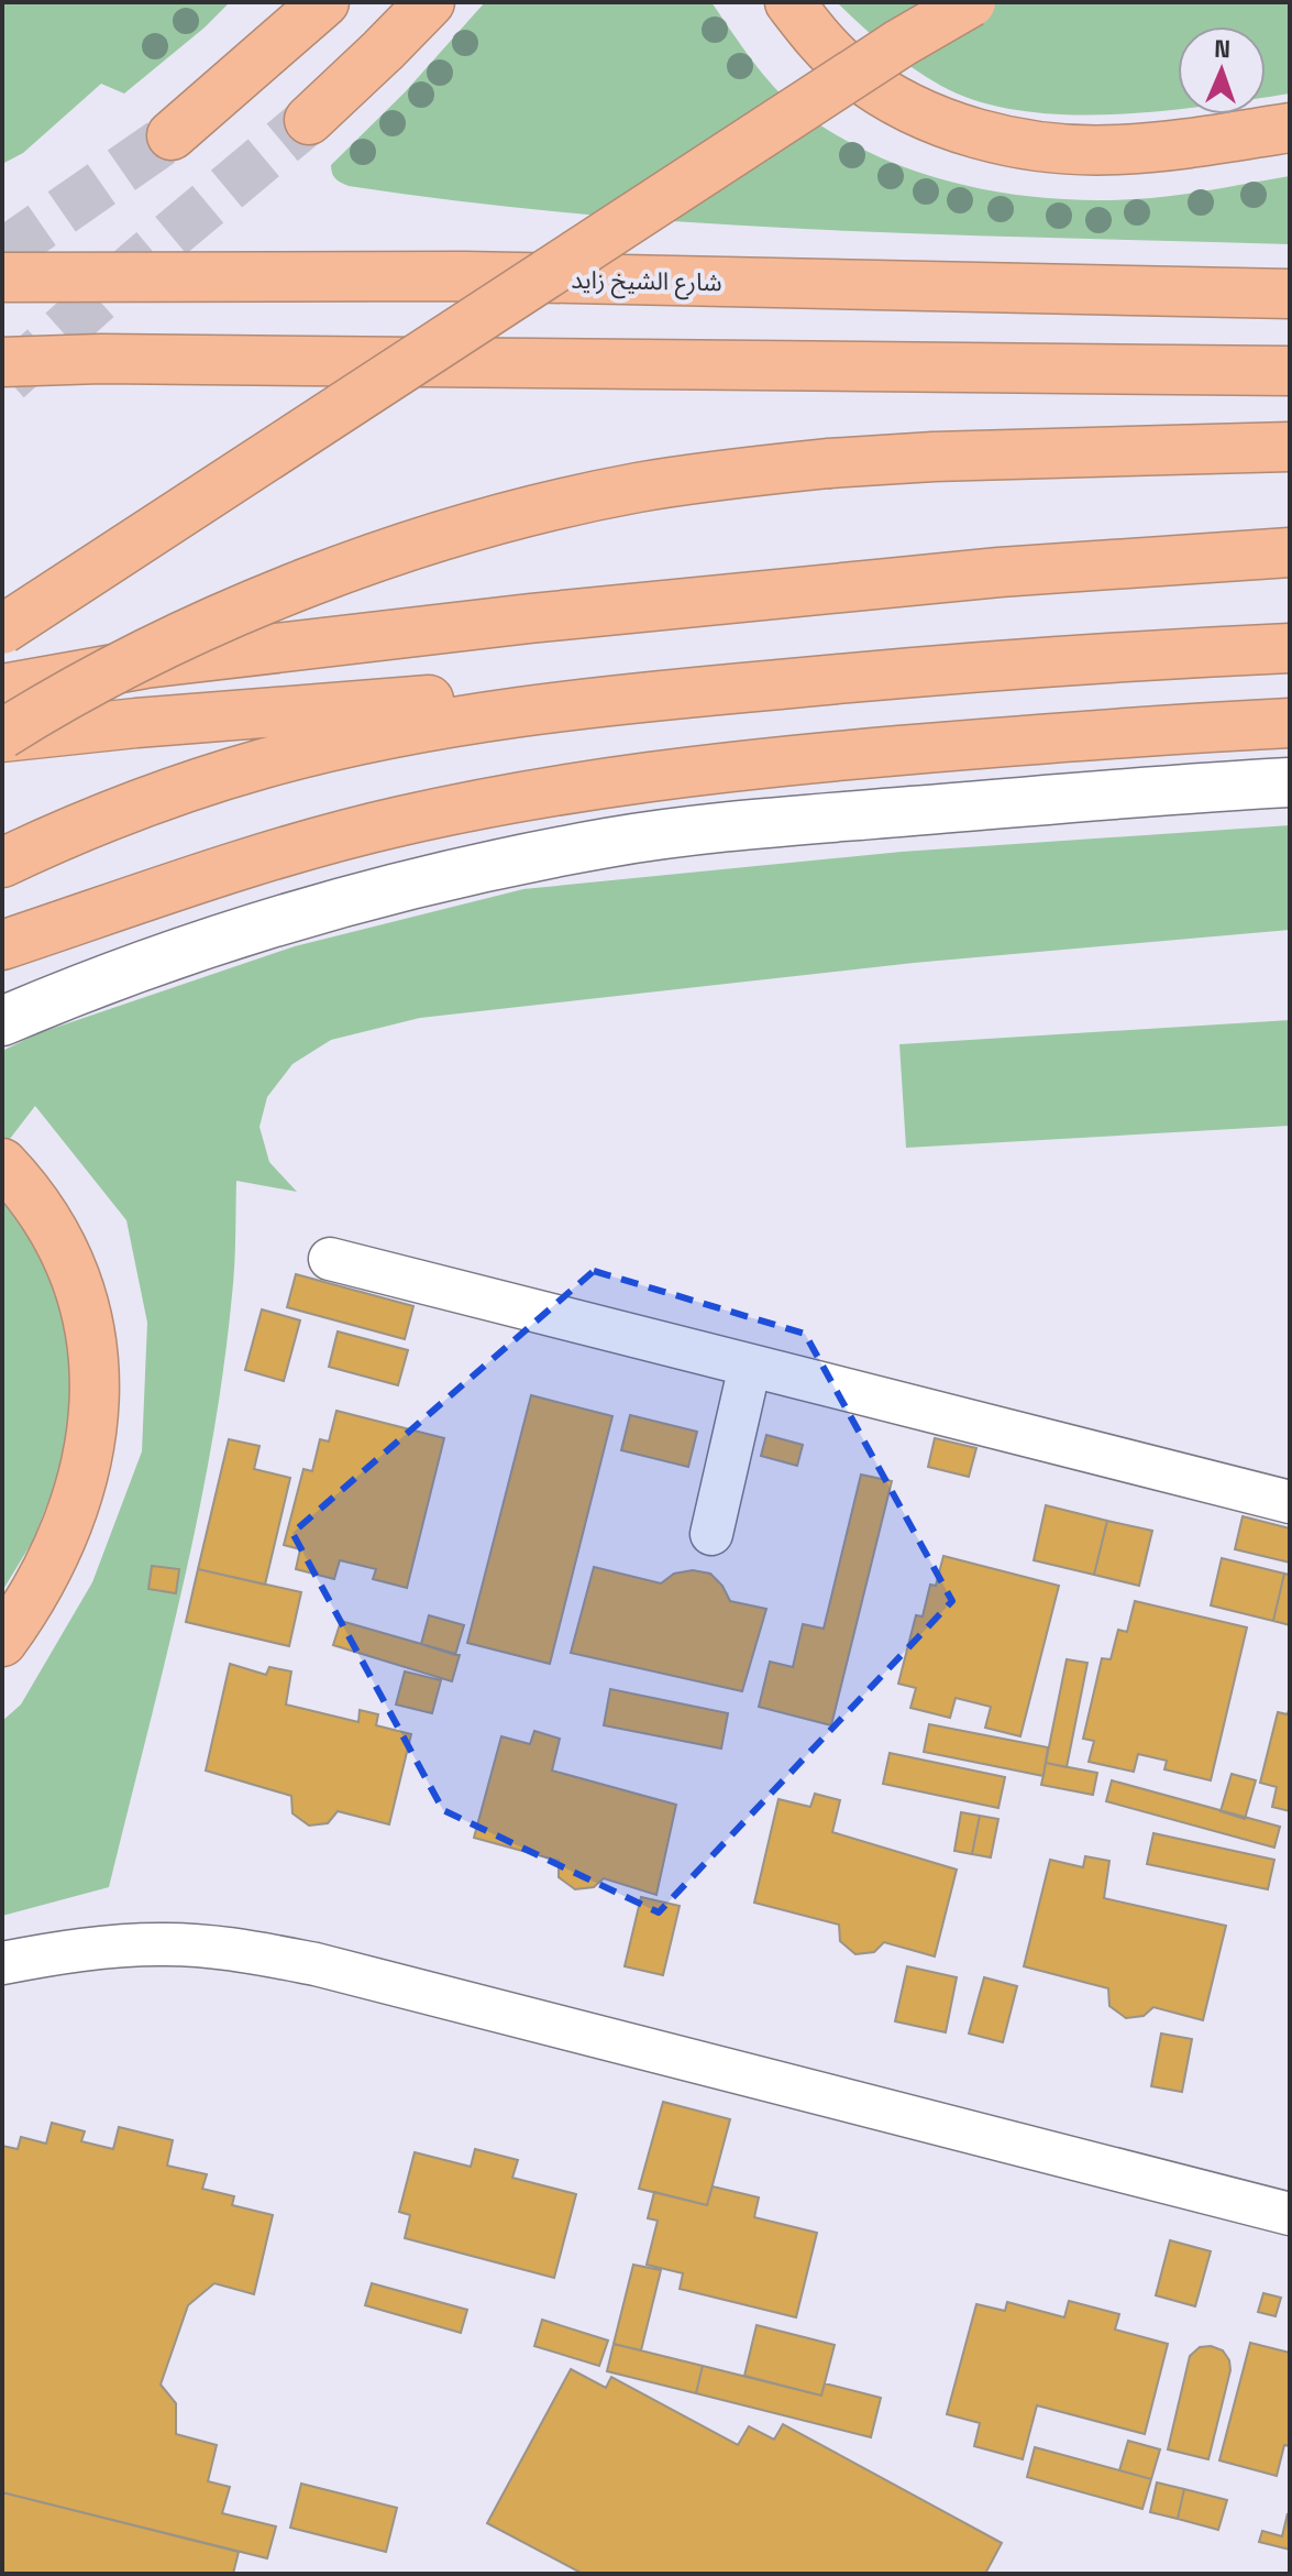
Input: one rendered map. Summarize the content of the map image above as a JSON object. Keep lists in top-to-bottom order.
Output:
{
  "streets": {
    "highway": ["شارع الشيخ زايد"]
  },
  "north": "top"
}
